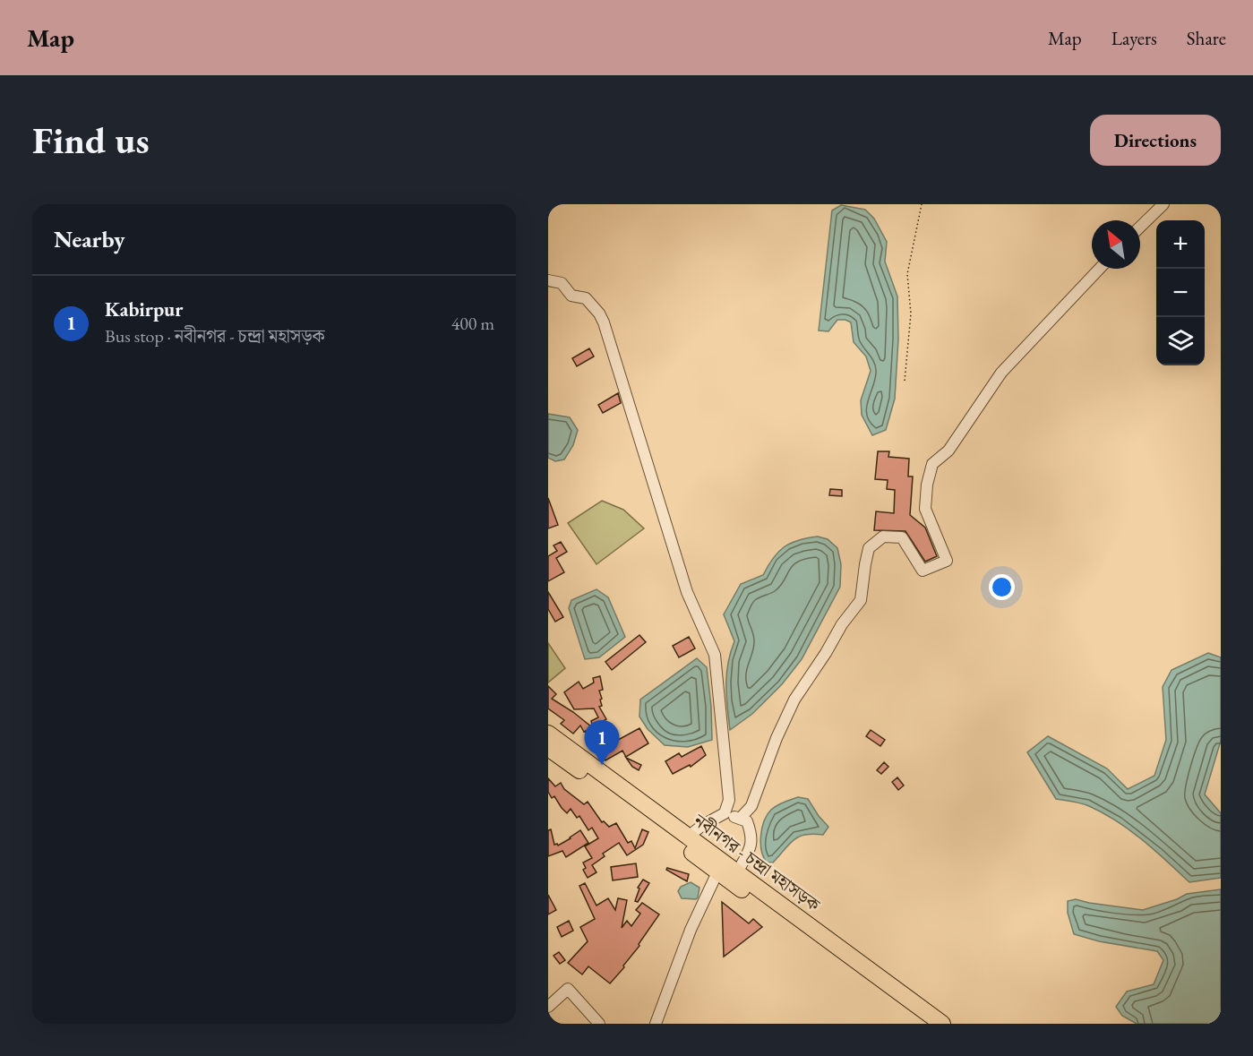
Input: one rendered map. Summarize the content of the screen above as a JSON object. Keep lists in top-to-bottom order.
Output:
{
  "streets": {
    "highway": ["নবীনগর - চন্দ্রা মহাসড়ক"]
  },
  "north": "top left",
  "page": {
    "header": "Map",
    "nav": ["Map", "Layers", "Share"],
    "buttons": "Directions",
    "title": "Find us",
    "heading": "Nearby",
    "map_buttons": ["+", "−"],
    "list": [
      {
        "mark": "1",
        "name": "Kabirpur",
        "note": "Bus stop · নবীনগর - চন্দ্রা মহাসড়ক",
        "value": "400 m"
      }
    ],
    "pins": "1"
  }
}
